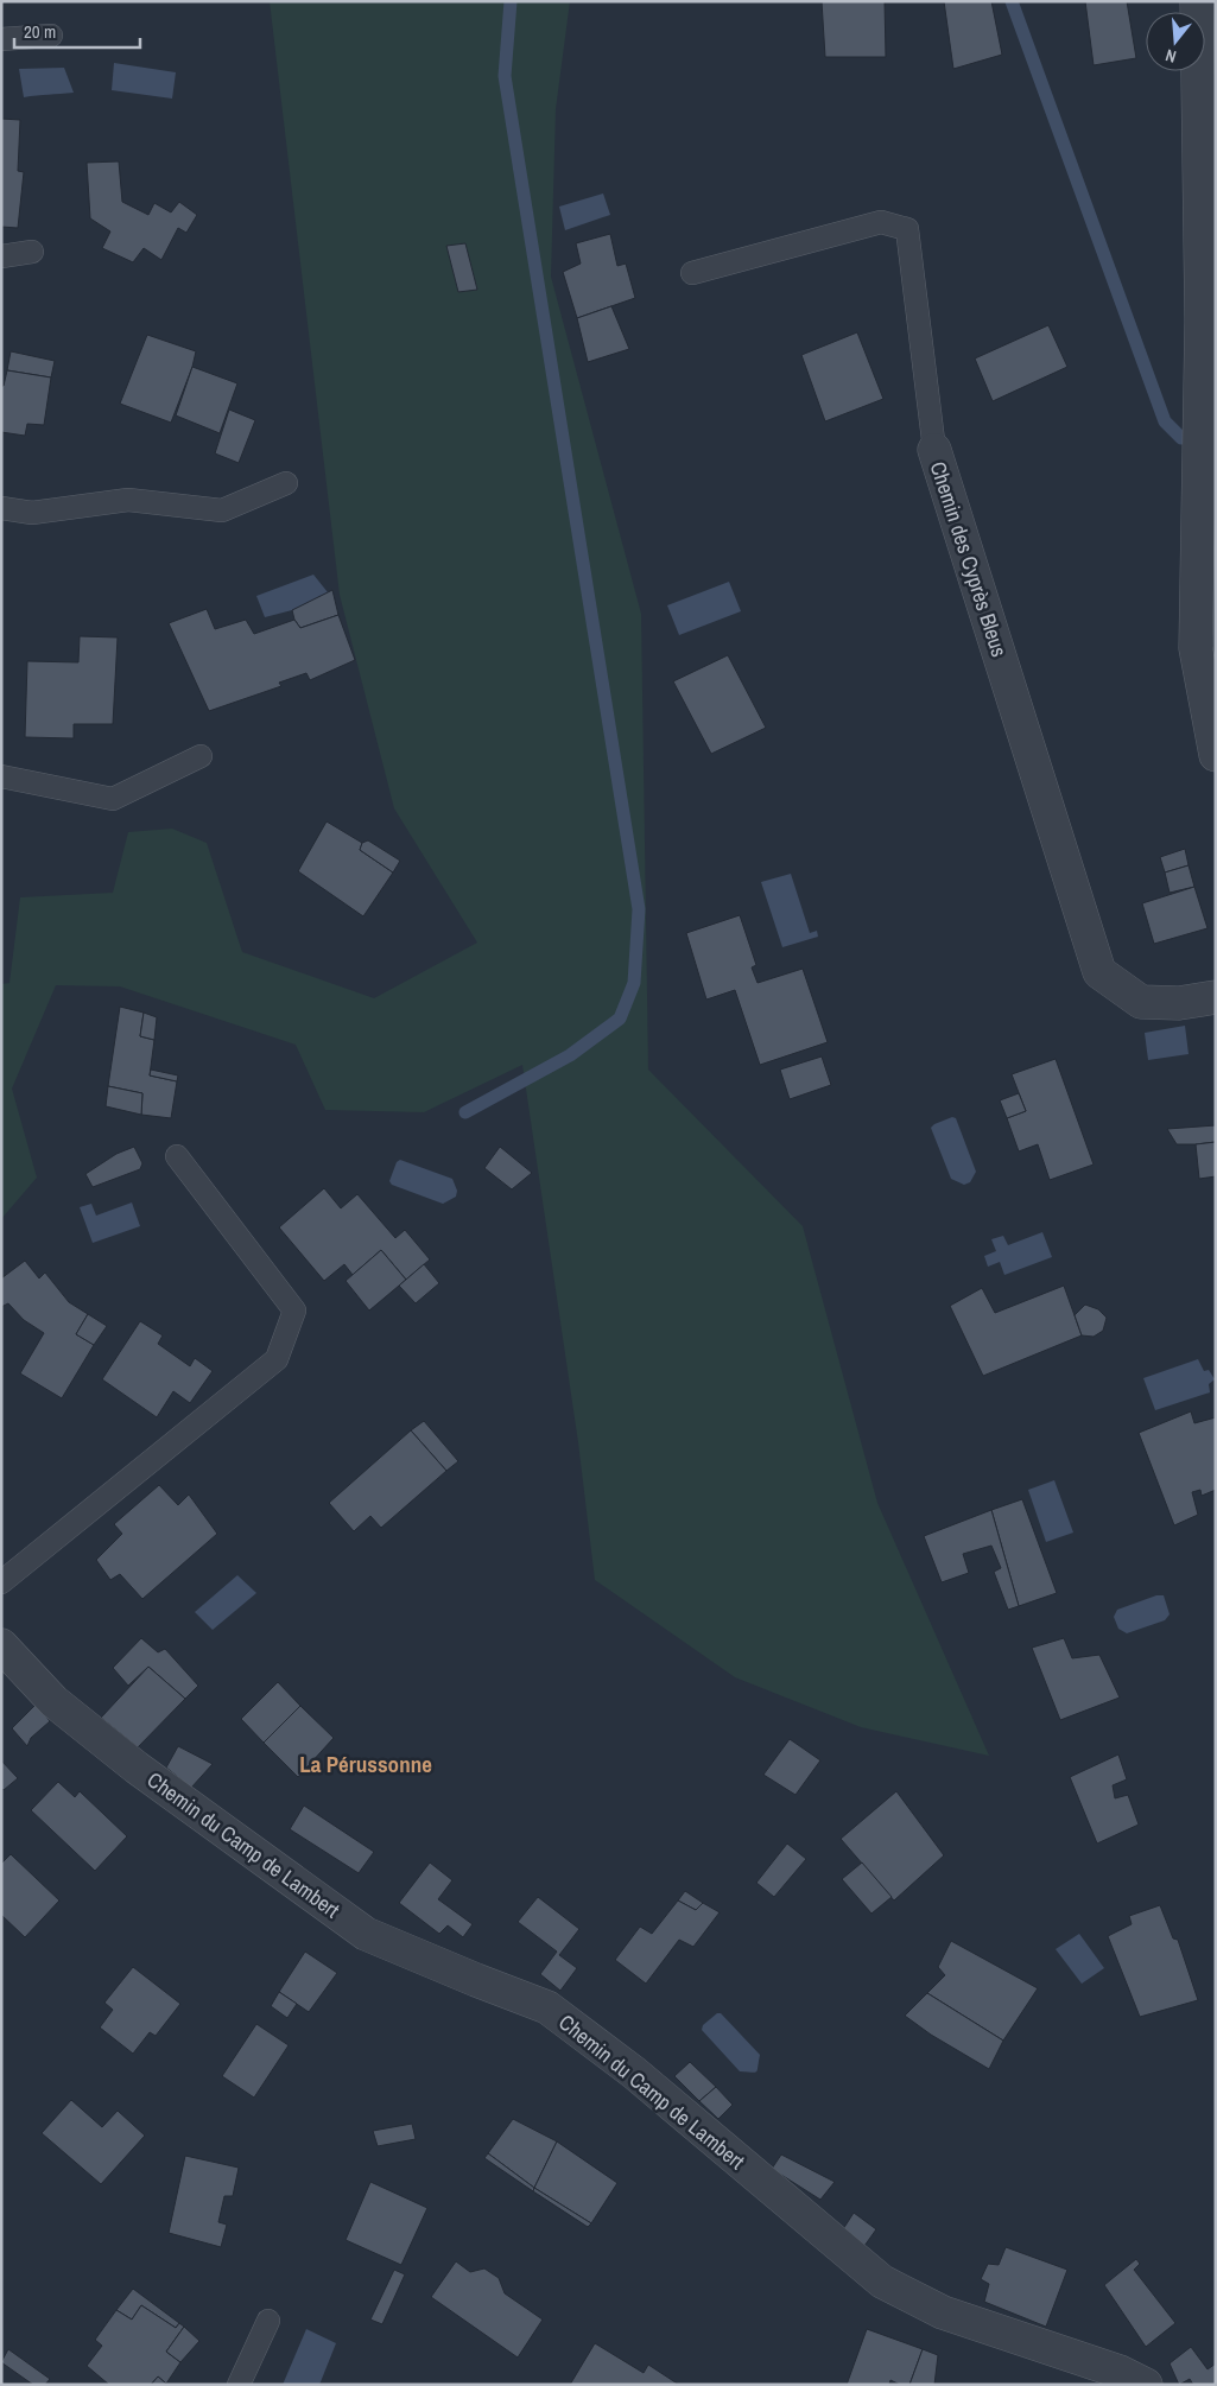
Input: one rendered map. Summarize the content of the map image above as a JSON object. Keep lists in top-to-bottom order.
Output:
{
  "streets": {
    "street": ["Chemin des Cyprès Bleus", "Chemin du Camp de Lambert"]
  },
  "districts": ["La Pérussonne"],
  "scale_bar": "20 m",
  "north": "bottom"
}
